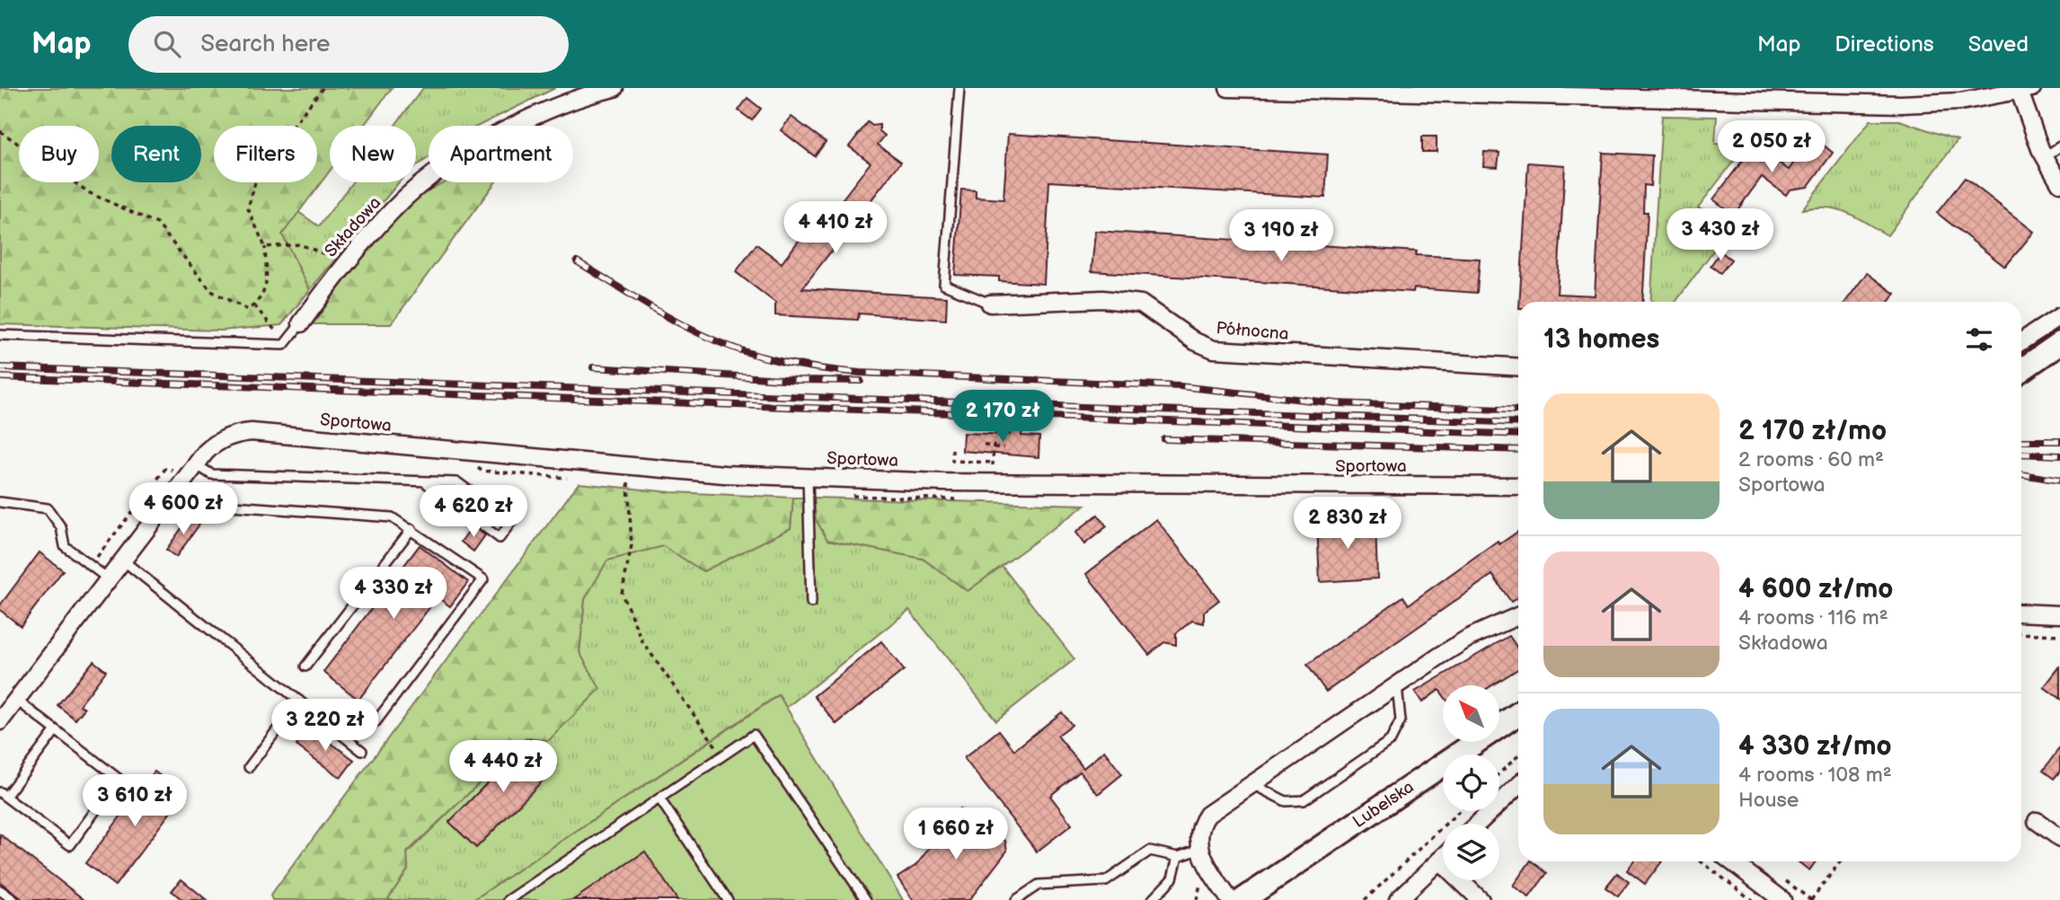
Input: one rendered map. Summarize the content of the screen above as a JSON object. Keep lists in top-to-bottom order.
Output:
{
  "streets": {
    "main road": ["Lubelska"],
    "street": ["Składowa", "Północna", "Sportowa"]
  },
  "north": "top left",
  "page": {
    "header": "Map",
    "search": "Search here",
    "nav": ["Map", "Directions", "Saved"],
    "price": [
      "2 050 zł",
      "4 410 zł",
      "3 430 zł",
      "3 190 zł",
      "2 170 zł",
      "4 600 zł",
      "4 620 zł",
      "2 830 zł",
      "4 330 zł",
      "3 220 zł",
      "4 440 zł",
      "3 610 zł",
      "1 660 zł"
    ],
    "chip": [
      "Buy",
      "Rent",
      "Filters",
      "New",
      "Apartment"
    ],
    "heading": "13 homes",
    "list": [
      {
        "name": "2 170 zł/mo",
        "note": "2 rooms · 60 m² · Sportowa"
      },
      {
        "name": "4 600 zł/mo",
        "note": "4 rooms · 116 m² · Składowa"
      },
      {
        "name": "4 330 zł/mo",
        "note": "4 rooms · 108 m² · House"
      }
    ]
  }
}
